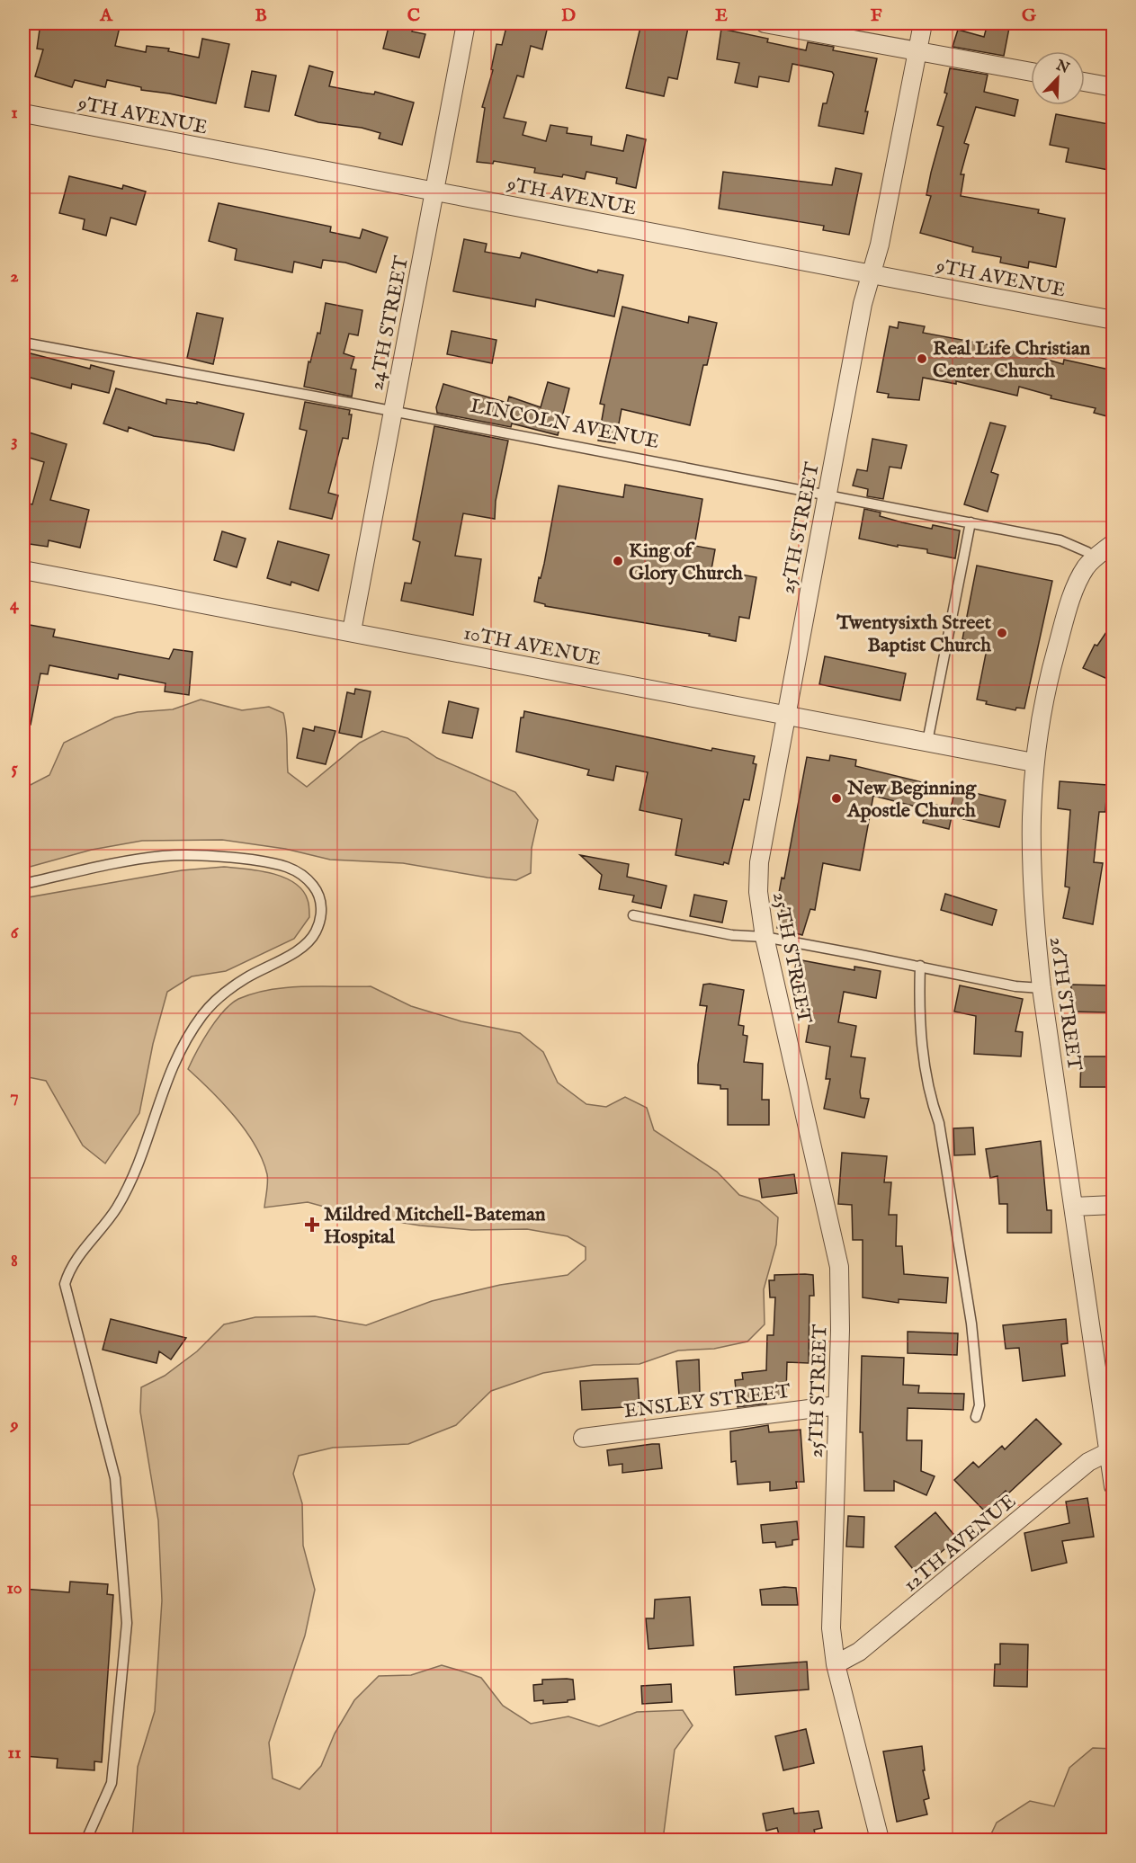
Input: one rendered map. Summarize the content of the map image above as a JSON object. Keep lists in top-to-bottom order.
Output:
{
  "streets": {
    "street": [
      "9TH AVENUE",
      "24TH STREET",
      "25TH STREET",
      "10TH AVENUE",
      "26TH STREET",
      "ENSLEY STREET",
      "12TH AVENUE"
    ],
    "lane": ["LINCOLN AVENUE"]
  },
  "crossings": [
    ["9TH AVENUE", "24TH STREET"],
    ["9TH AVENUE", "25TH STREET"],
    ["24TH STREET", "LINCOLN AVENUE"],
    ["24TH STREET", "10TH AVENUE"],
    ["LINCOLN AVENUE", "25TH STREET"],
    ["LINCOLN AVENUE", "26TH STREET"],
    ["25TH STREET", "10TH AVENUE"],
    ["25TH STREET", "ENSLEY STREET"],
    ["25TH STREET", "12TH AVENUE"],
    ["10TH AVENUE", "26TH STREET"],
    ["26TH STREET", "12TH AVENUE"]
  ],
  "places": {
    "other": [
      "Real Life Christian Center Church",
      "King of Glory Church",
      "Twentysixth Street Baptist Church",
      "New Beginning Apostle Church"
    ],
    "health": ["Mildred Mitchell-Bateman Hospital"]
  },
  "north": "top right",
  "grid": {
    "columns": [
      "A",
      "B",
      "C",
      "D",
      "E",
      "F",
      "G"
    ],
    "rows": [
      "1",
      "2",
      "3",
      "4",
      "5",
      "6",
      "7",
      "8",
      "9",
      "10",
      "11"
    ]
  }
}
